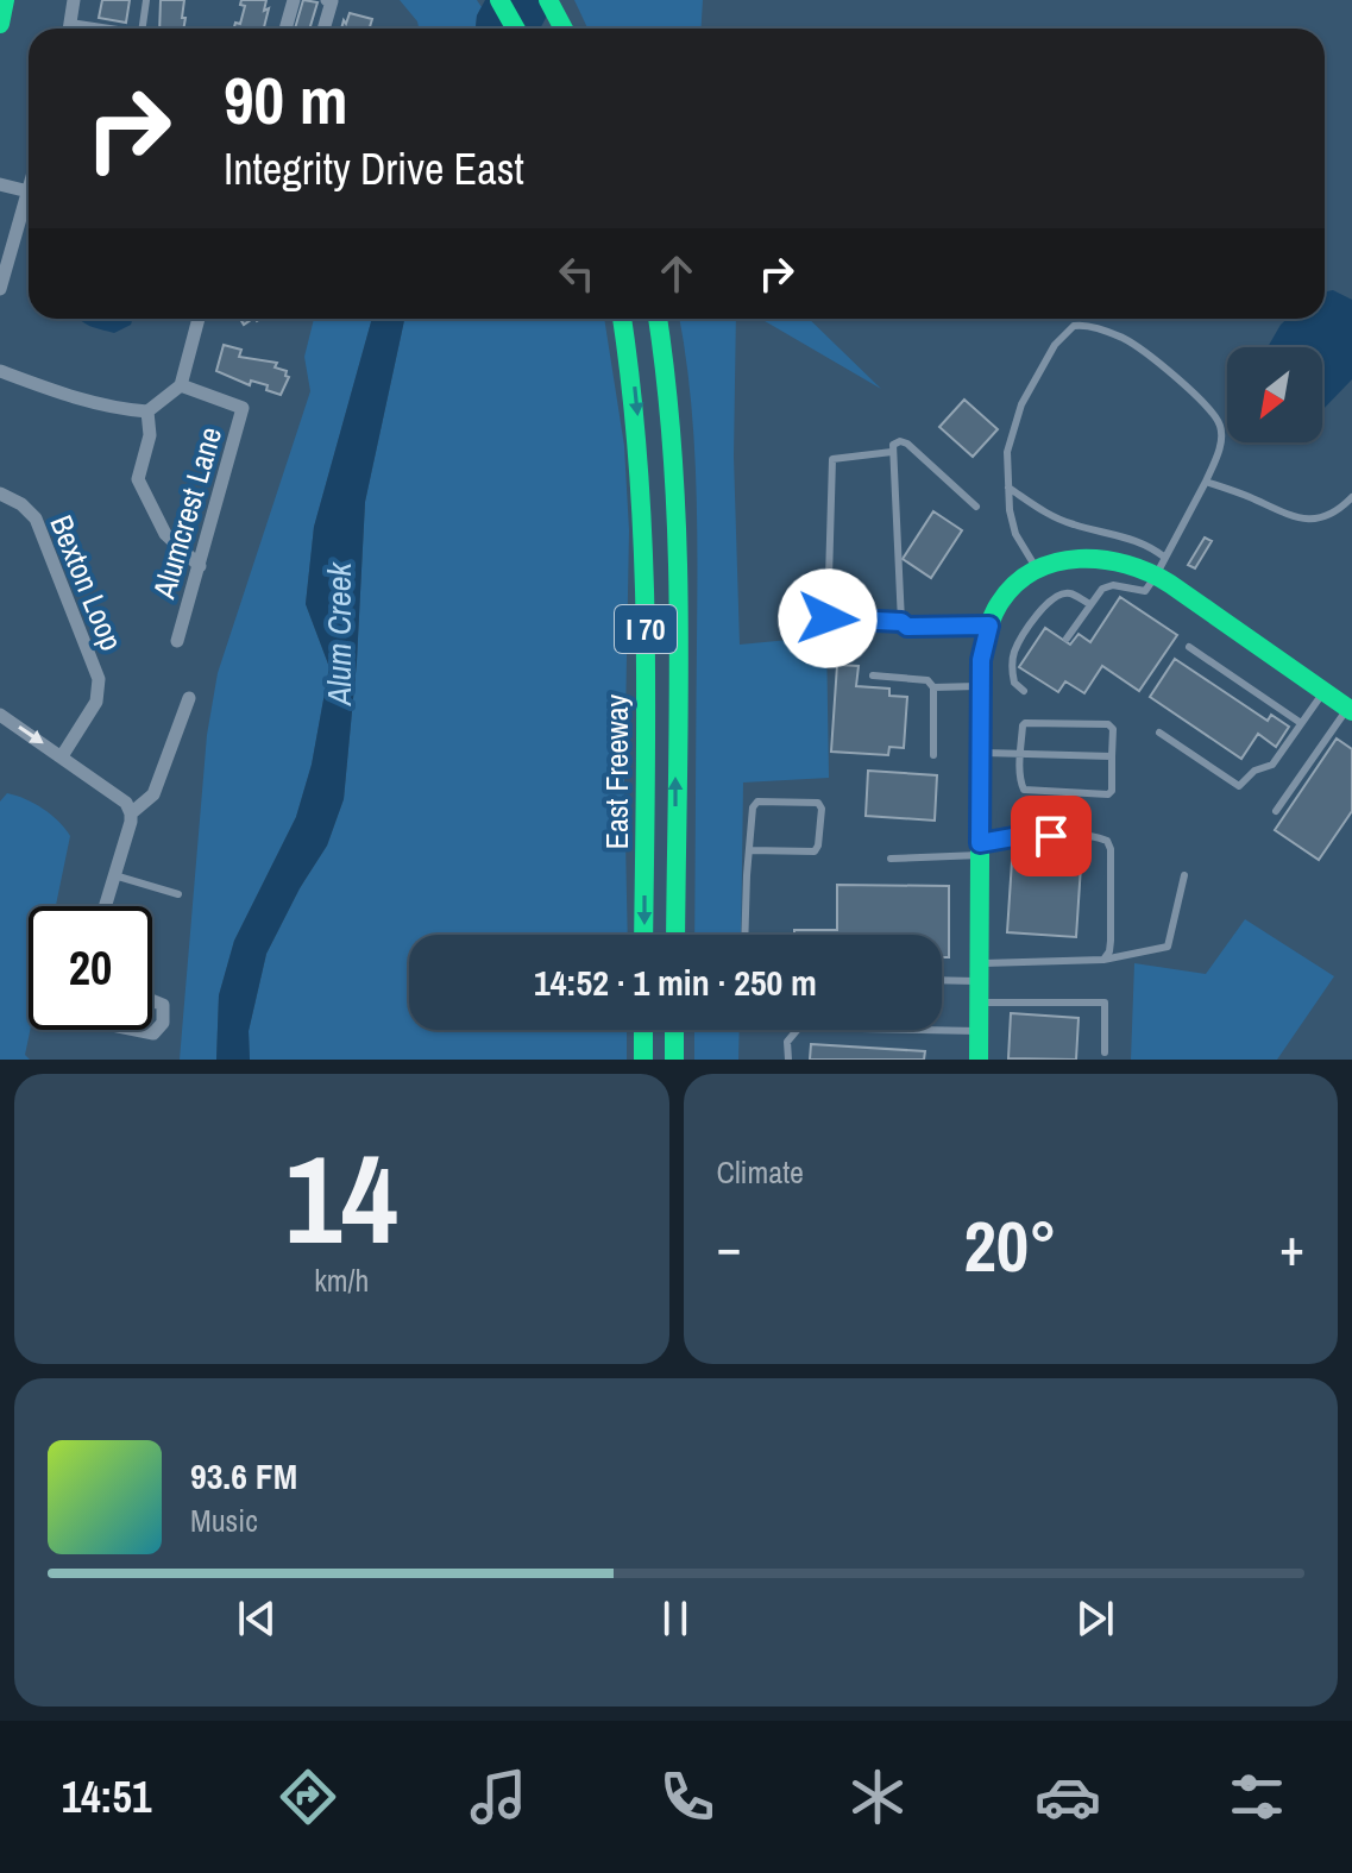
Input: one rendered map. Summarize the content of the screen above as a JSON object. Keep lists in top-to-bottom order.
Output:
{
  "streets": {
    "main road": ["I 70", "East Freeway"],
    "street": ["Alumcrest Lane", "Bexton Loop"]
  },
  "water": ["Alum Creek"],
  "north": "bottom left",
  "page": {
    "turn": ["90 m", "Integrity Drive East"],
    "limit": "20",
    "trip": "14:52 · 1 min · 250 m",
    "tile": [
      ["14", "km/h"],
      "Climate"
    ],
    "heat": ["−", "20°", "+"],
    "song": ["93.6 FM", "Music"],
    "tabs": "14:51"
  }
}
